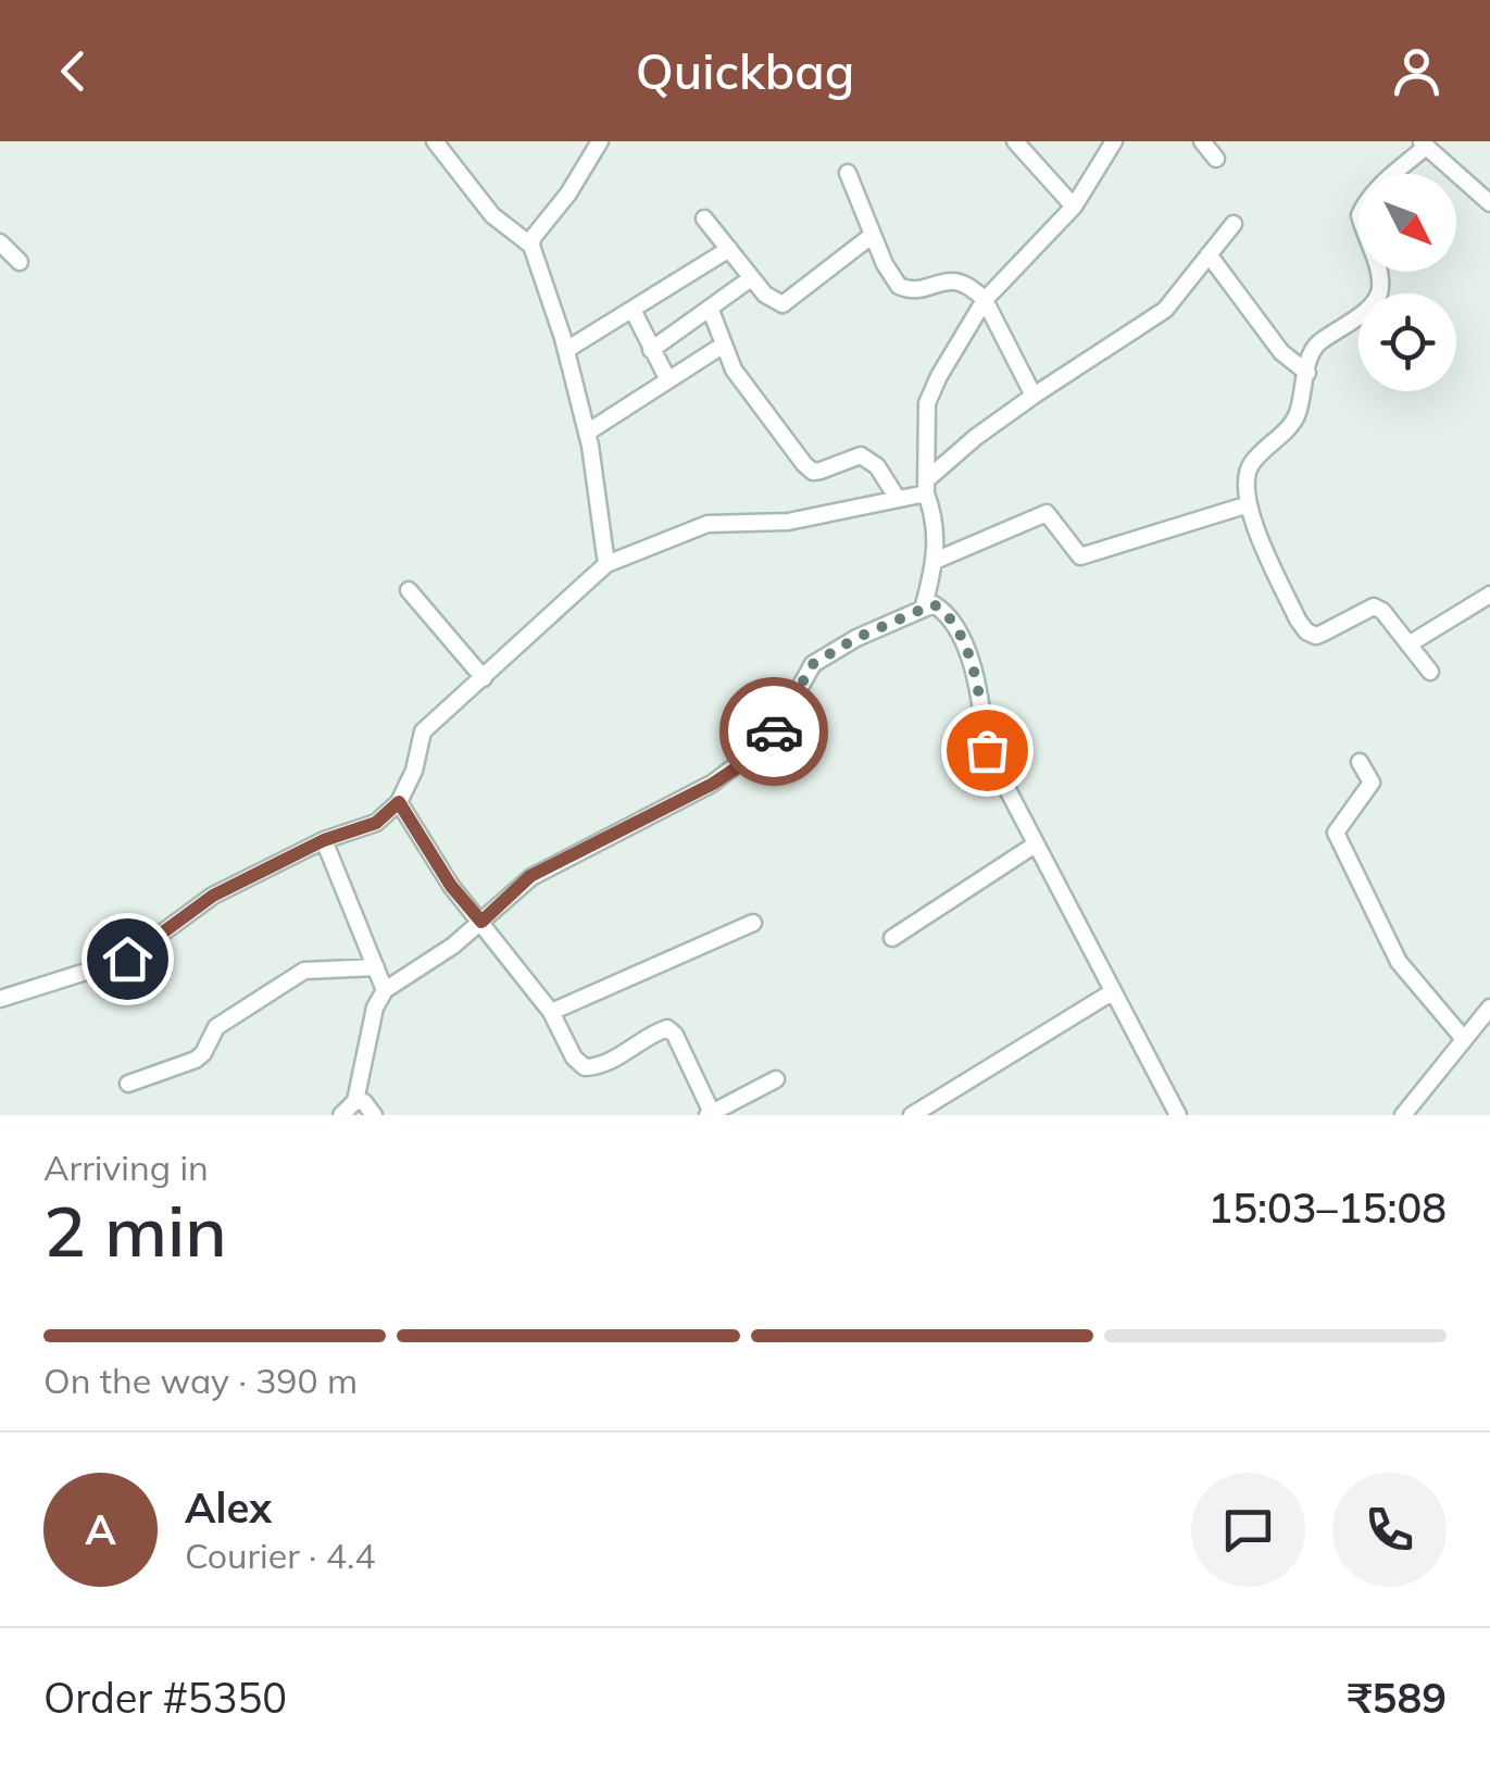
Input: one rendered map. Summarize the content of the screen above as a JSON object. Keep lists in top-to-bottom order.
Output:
{
  "north": "bottom right",
  "page": {
    "header": "Quickbag",
    "heading": ["2 min", "Arriving in", "15:03–15:08"],
    "panel": [
      "Alex",
      "Courier · 4.4",
      "Order #5350",
      "₹589"
    ],
    "bar": "On the way · 390 m",
    "round": "A"
  }
}
